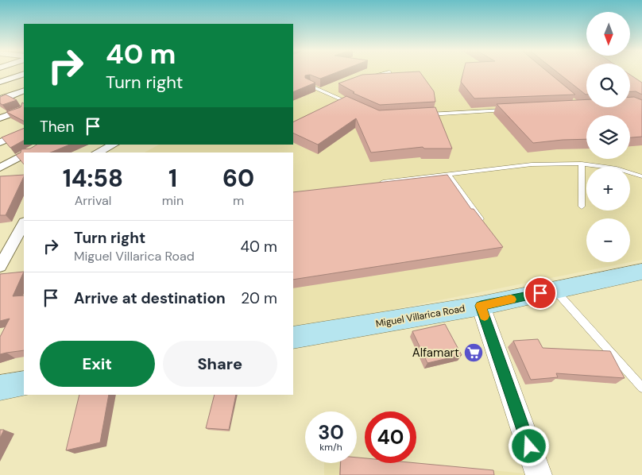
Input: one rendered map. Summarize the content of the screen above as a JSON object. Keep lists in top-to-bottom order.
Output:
{
  "streets": {
    "main road": ["Miguel Villarica Road"]
  },
  "places": {
    "supermarket": ["Alfamart"]
  },
  "north": "bottom",
  "page": {
    "map_buttons": ["+", "−"],
    "turn": ["40 m", "Turn right"],
    "then": "Then",
    "eta": [
      "14:58",
      "Arrival",
      "1",
      "min",
      "60",
      "m"
    ],
    "list": [
      {
        "name": "Turn right",
        "note": "Miguel Villarica Road",
        "value": "40 m"
      },
      {
        "name": "Arrive at destination",
        "value": "20 m"
      }
    ],
    "buttons": ["Exit", "Share"],
    "speed": "30 km/h",
    "limit": "40"
  }
}
